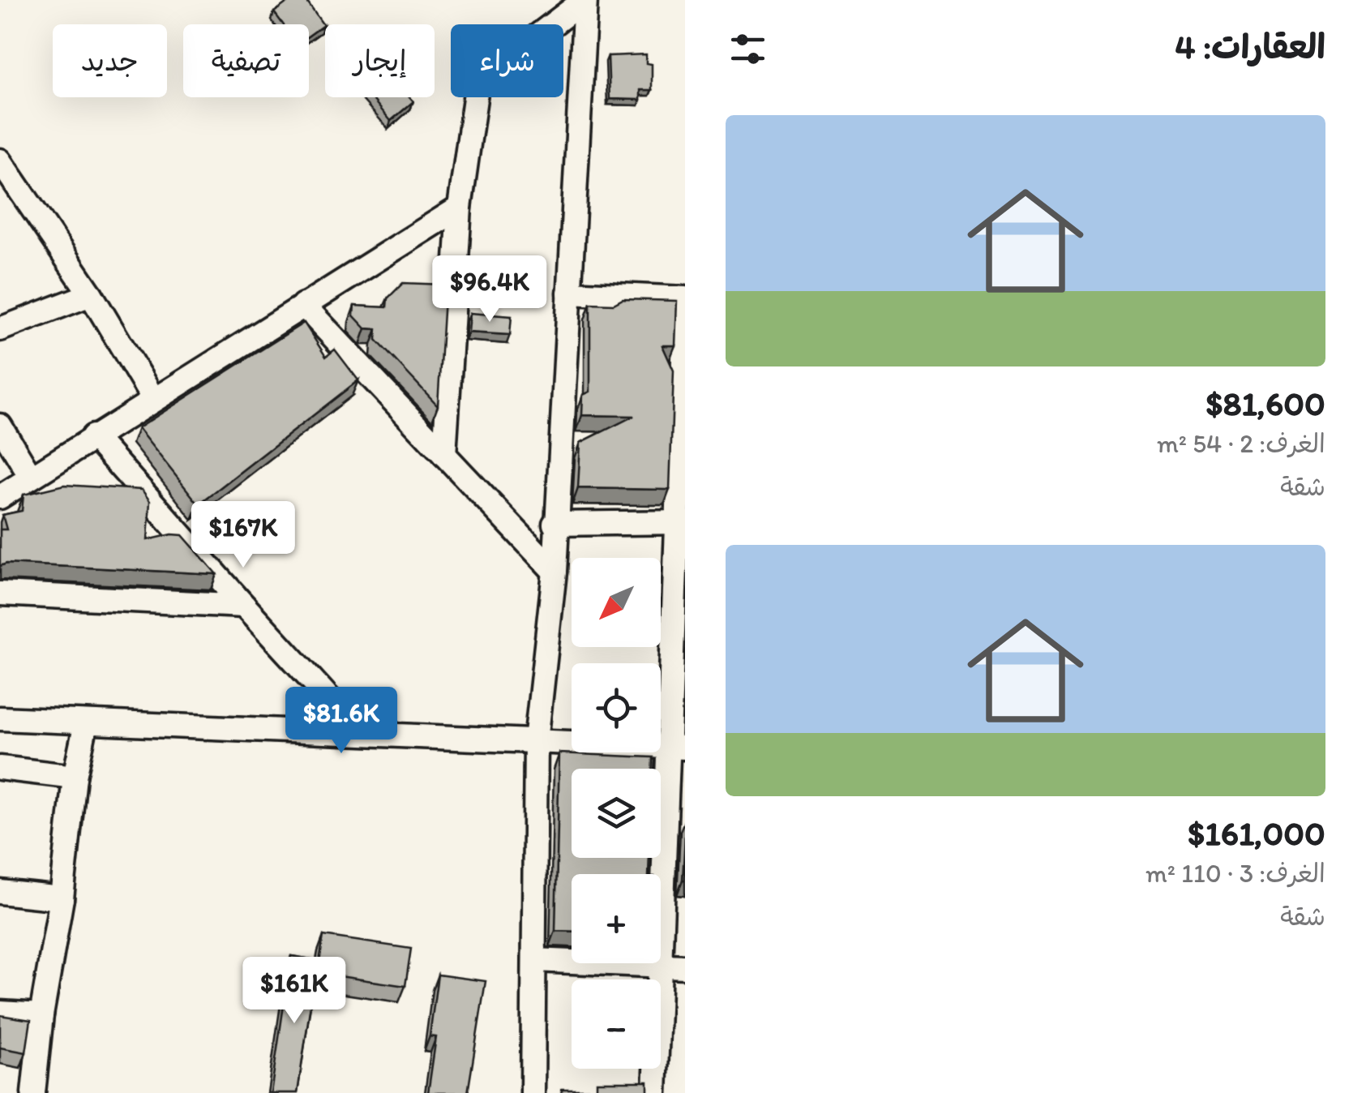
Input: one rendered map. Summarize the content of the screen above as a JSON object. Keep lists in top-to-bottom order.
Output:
{
  "north": "bottom left",
  "page": {
    "heading": "العقارات: 4",
    "chip": [
      "شراء",
      "إيجار",
      "تصفية",
      "جديد"
    ],
    "list": [
      {
        "name": "$81,600",
        "note": "الغرف: 2 · 54 m² · شقة"
      },
      {
        "name": "$161,000",
        "note": "الغرف: 3 · 110 m² · شقة"
      }
    ],
    "price": [
      "$96.4K",
      "$167K",
      "$81.6K",
      "$161K"
    ],
    "map_buttons": ["+", "−"]
  }
}
